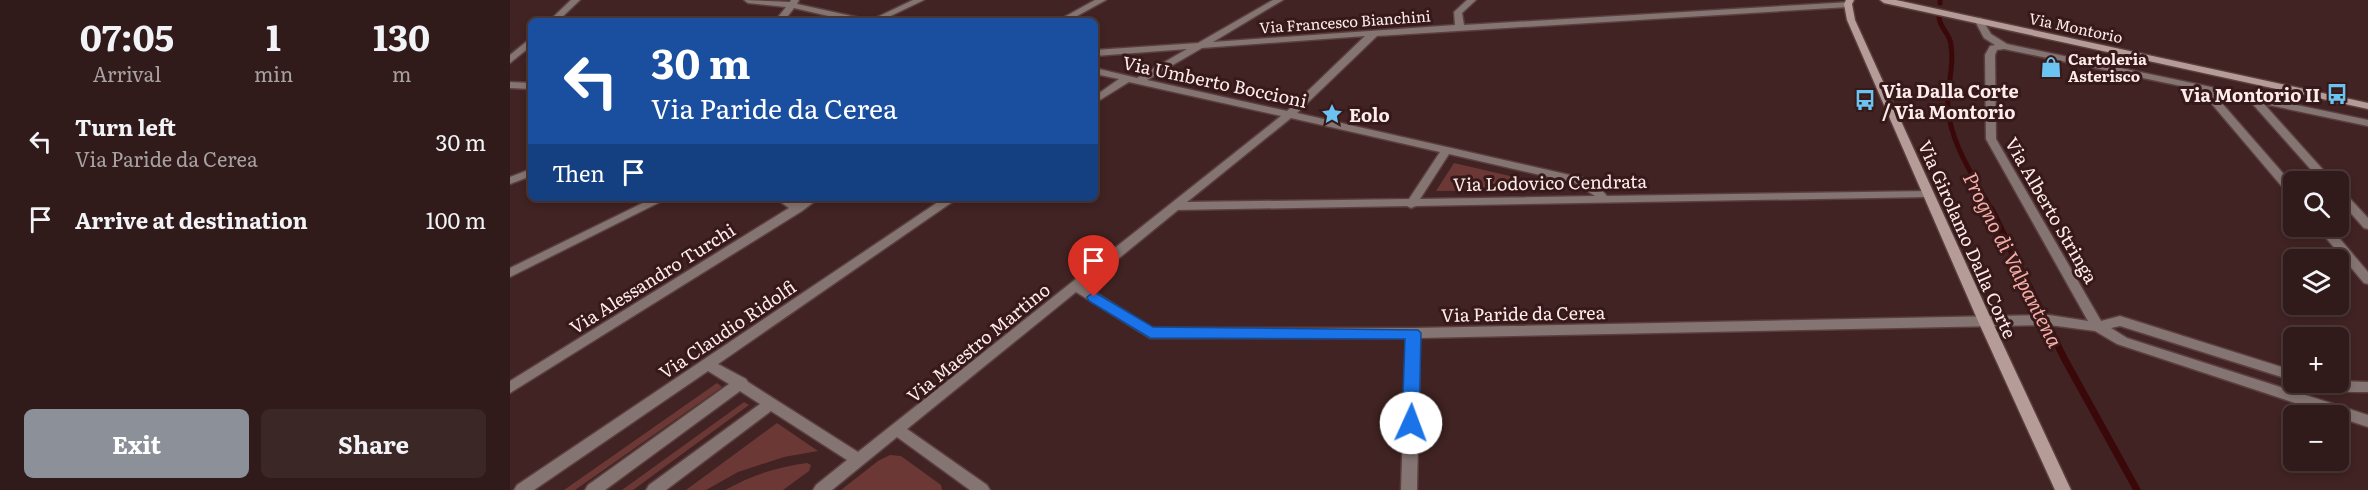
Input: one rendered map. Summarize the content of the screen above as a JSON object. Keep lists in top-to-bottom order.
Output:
{
  "streets": {
    "street": [
      "Via Francesco Bianchini",
      "Via Montorio",
      "Via Umberto Boccioni",
      "Via Lodovico Cendrata",
      "Via Alberto Stringa",
      "Via Girolamo Dalla Corte",
      "Via Alessandro Turchi",
      "Via Paride da Cerea",
      "Via Claudio Ridolfi",
      "Via Maestro Martino"
    ]
  },
  "crossings": [
    ["Via Francesco Bianchini", "Via Girolamo Dalla Corte"],
    ["Via Francesco Bianchini", "Via Maestro Martino"],
    ["Via Montorio", "Via Alberto Stringa"],
    ["Via Umberto Boccioni", "Via Lodovico Cendrata"],
    ["Via Umberto Boccioni", "Via Maestro Martino"],
    ["Via Lodovico Cendrata", "Via Girolamo Dalla Corte"],
    ["Via Lodovico Cendrata", "Via Maestro Martino"],
    ["Via Alberto Stringa", "Via Paride da Cerea"],
    ["Via Girolamo Dalla Corte", "Via Paride da Cerea"],
    ["Via Paride da Cerea", "Via Maestro Martino"]
  ],
  "water": ["Progno di Valpantena"],
  "places": {
    "shop": ["Cartoleria Asterisco"],
    "bus stop": ["Via Montorio II", "Via Dalla Corte / Via Montorio"],
    "place": ["Eolo"]
  },
  "page": {
    "eta": [
      "07:05",
      "Arrival",
      "1",
      "min",
      "130",
      "m"
    ],
    "turn": ["30 m", "Via Paride da Cerea"],
    "list": [
      {
        "name": "Turn left",
        "note": "Via Paride da Cerea",
        "value": "30 m"
      },
      {
        "name": "Arrive at destination",
        "value": "100 m"
      }
    ],
    "then": "Then",
    "map_buttons": ["+", "−"],
    "buttons": ["Exit", "Share"]
  }
}
